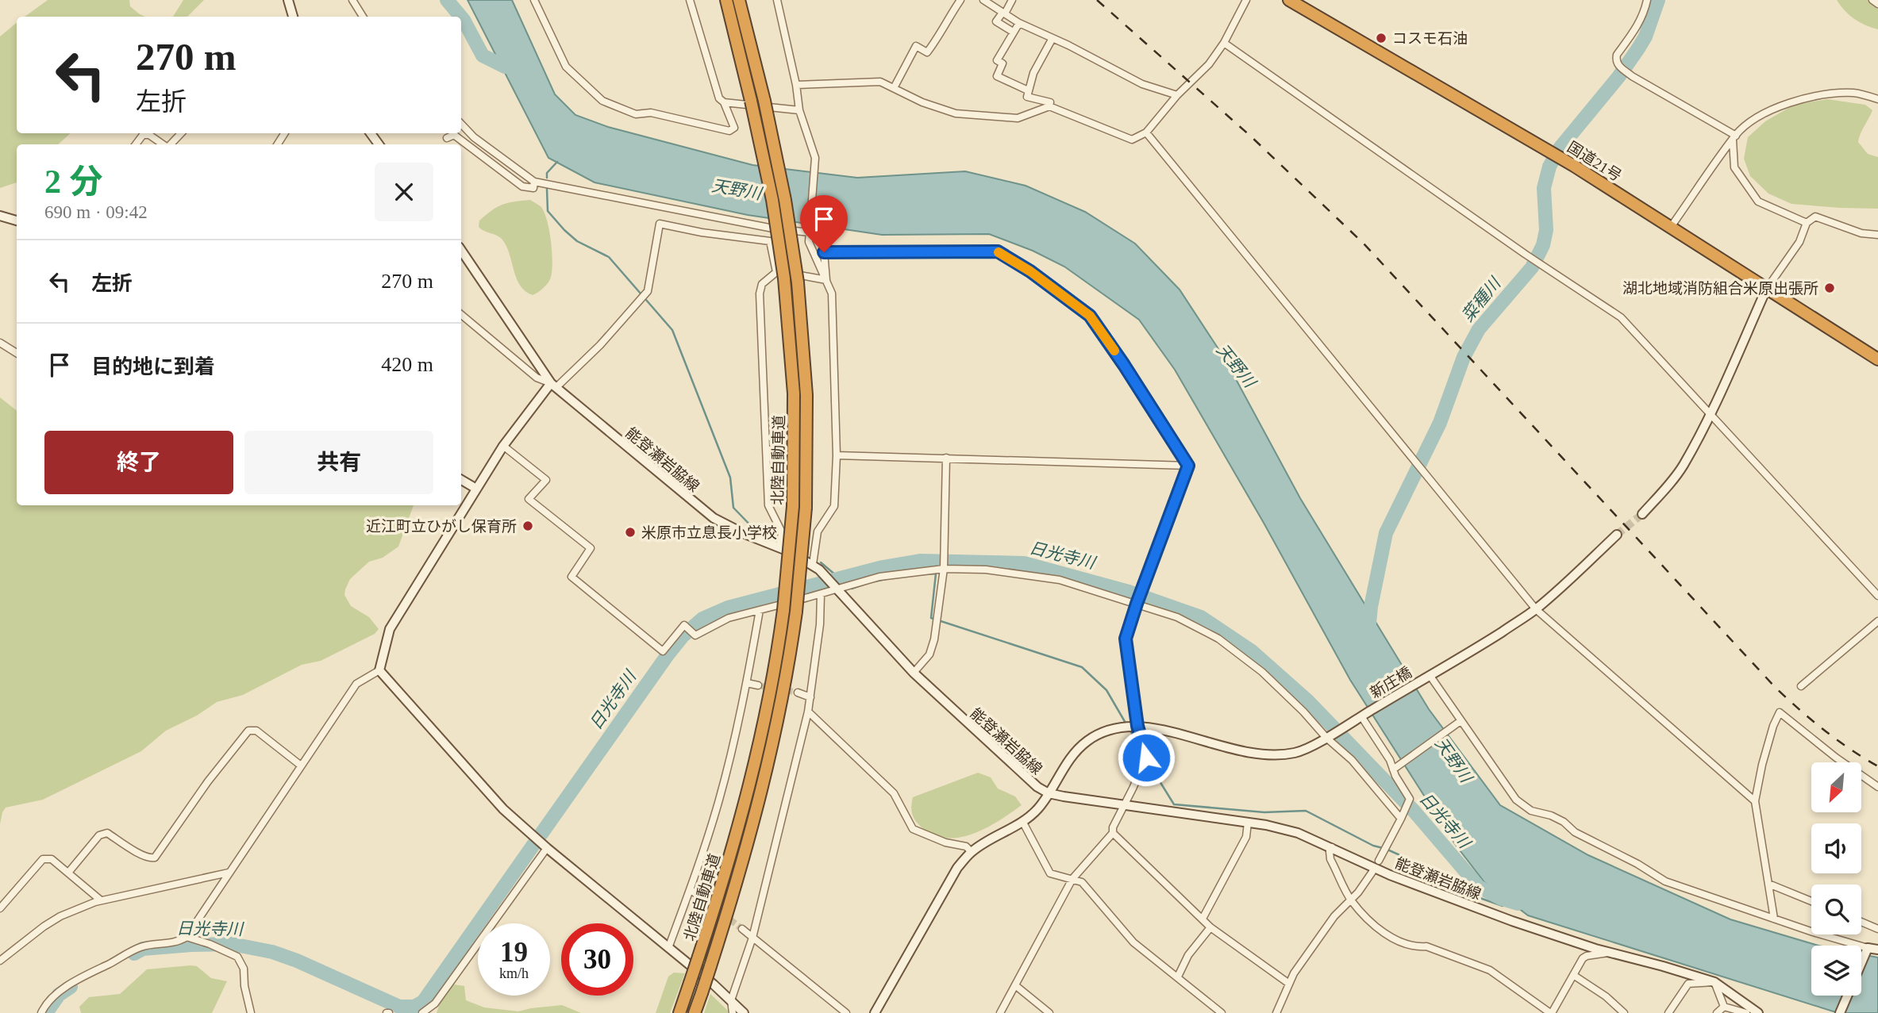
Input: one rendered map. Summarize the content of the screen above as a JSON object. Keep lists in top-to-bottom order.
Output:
{
  "streets": {
    "highway": ["国道21号", "北陸自動車道"],
    "street": ["能登瀬岩脇線", "新庄橋"]
  },
  "crossings": [
    ["能登瀬岩脇線", "新庄橋"]
  ],
  "water": ["天野川", "菜種川", "日光寺川"],
  "places": [
    "コスモ石油",
    "湖北地域消防組合米原出張所",
    "近江町立ひがし保育所",
    "米原市立息長小学校"
  ],
  "north": "bottom left",
  "page": {
    "turn": ["270 m", "左折"],
    "heading": ["2 分", "690 m · 09:42"],
    "list": [
      {
        "name": "左折",
        "value": "270 m"
      },
      {
        "name": "目的地に到着",
        "value": "420 m"
      }
    ],
    "buttons": ["終了", "共有"],
    "speed": "19 km/h",
    "limit": "30"
  }
}
